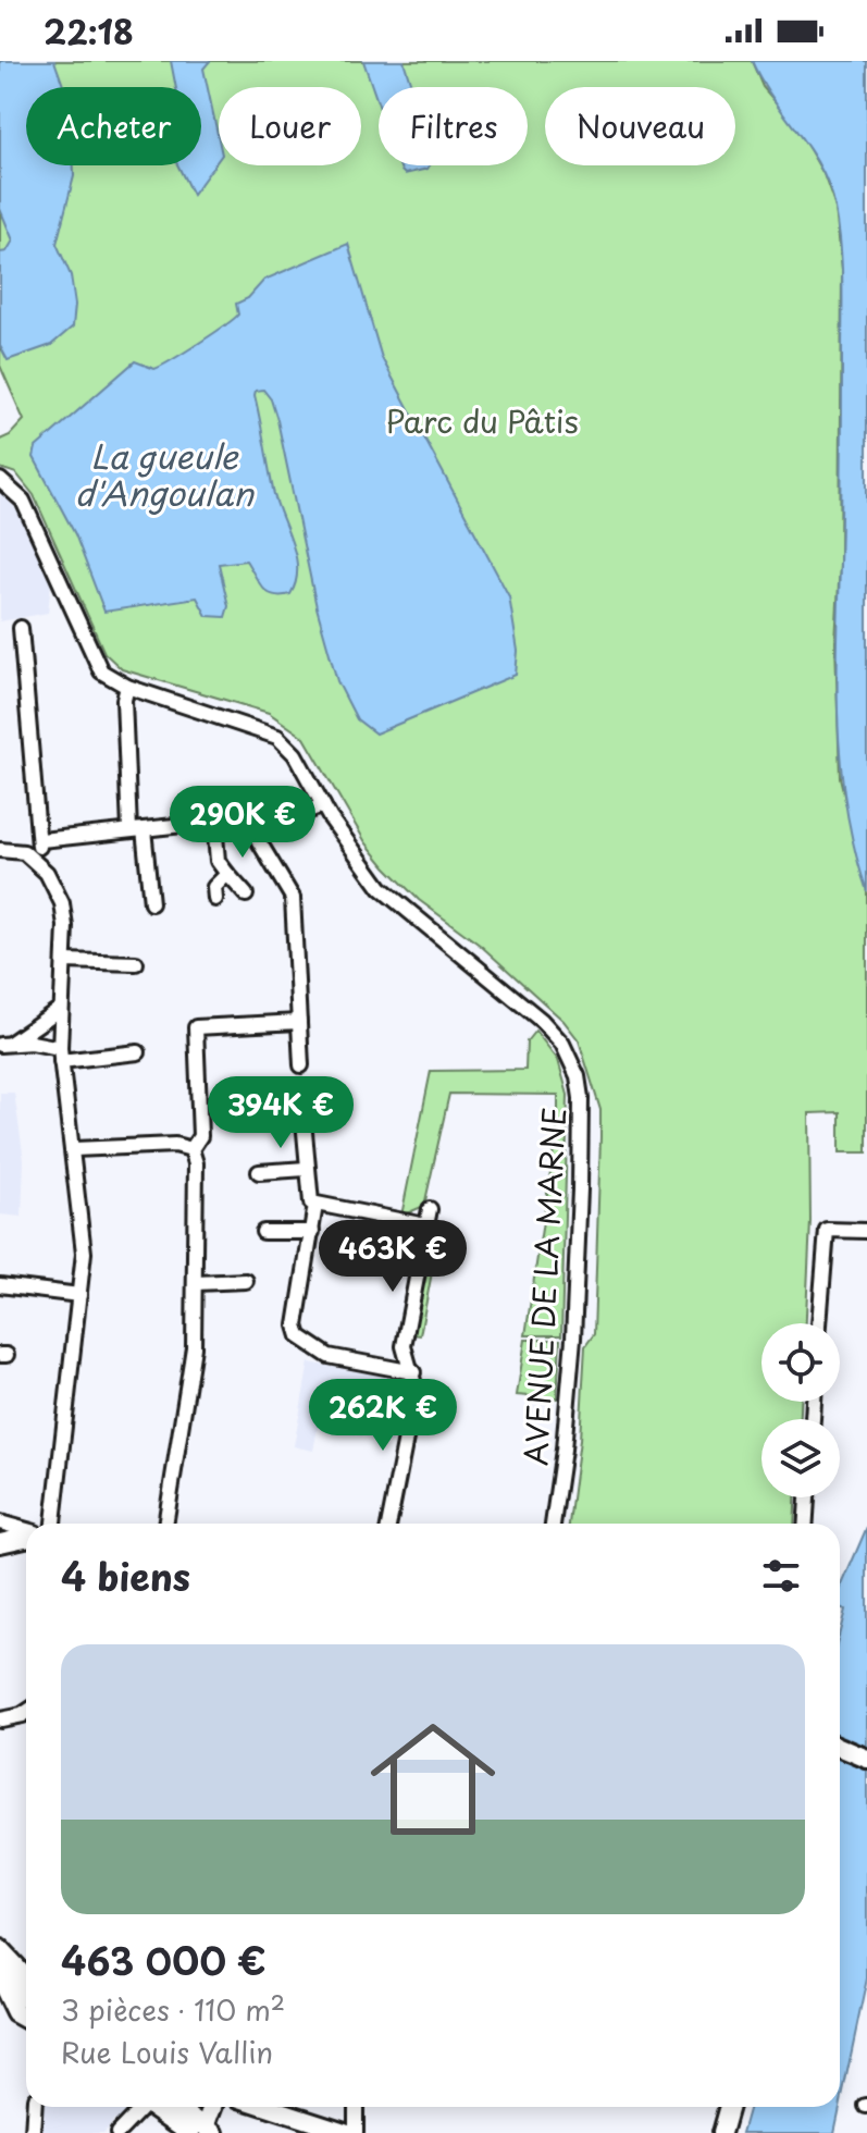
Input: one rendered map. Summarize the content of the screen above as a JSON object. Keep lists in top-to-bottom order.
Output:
{
  "streets": {
    "street": ["AVENUE DE LA MARNE"]
  },
  "water": ["La gueule d'Angoulan"],
  "parks": ["Parc du Pâtis"],
  "page": {
    "status": "22:18",
    "chip": [
      "Acheter",
      "Louer",
      "Filtres",
      "Nouveau"
    ],
    "price": [
      "290K €",
      "394K €",
      "463K €",
      "262K €"
    ],
    "heading": "4 biens",
    "list": [
      {
        "name": "463 000 €",
        "note": "3 pièces · 110 m² · Rue Louis Vallin"
      }
    ]
  }
}
